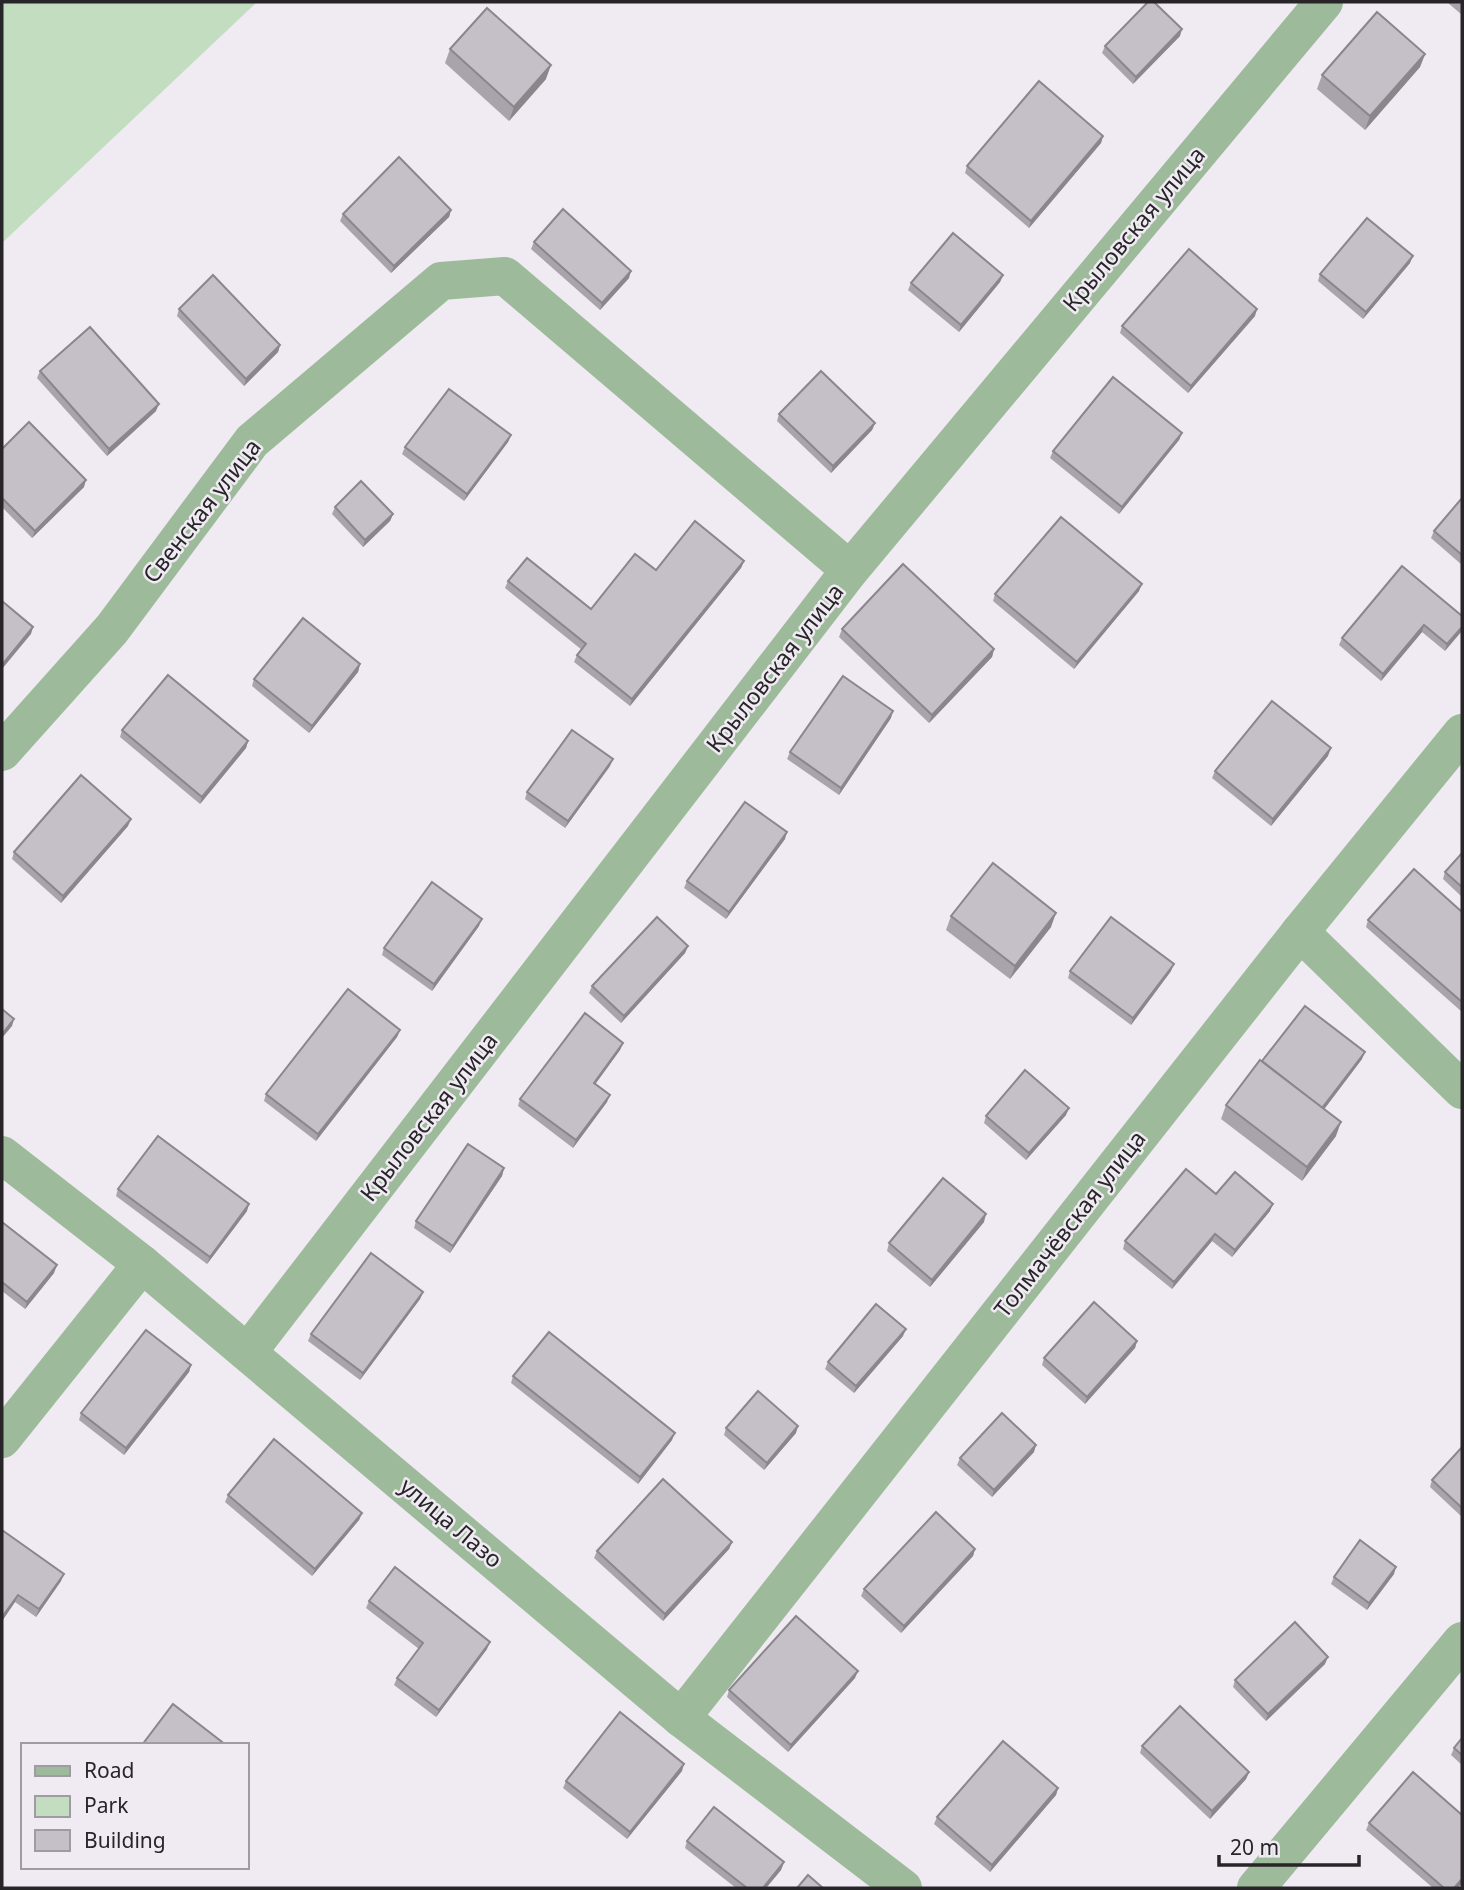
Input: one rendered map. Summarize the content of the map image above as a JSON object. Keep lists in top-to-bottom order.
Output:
{
  "streets": {
    "street": [
      "Крыловская улица",
      "Свенская улица",
      "Толмачёвская улица",
      "улица Лазо"
    ]
  },
  "crossings": [
    ["Крыловская улица", "Свенская улица"],
    ["Крыловская улица", "улица Лазо"],
    ["Толмачёвская улица", "улица Лазо"]
  ],
  "legend": ["Road", "Park", "Building"],
  "scale_bar": "20 m"
}
